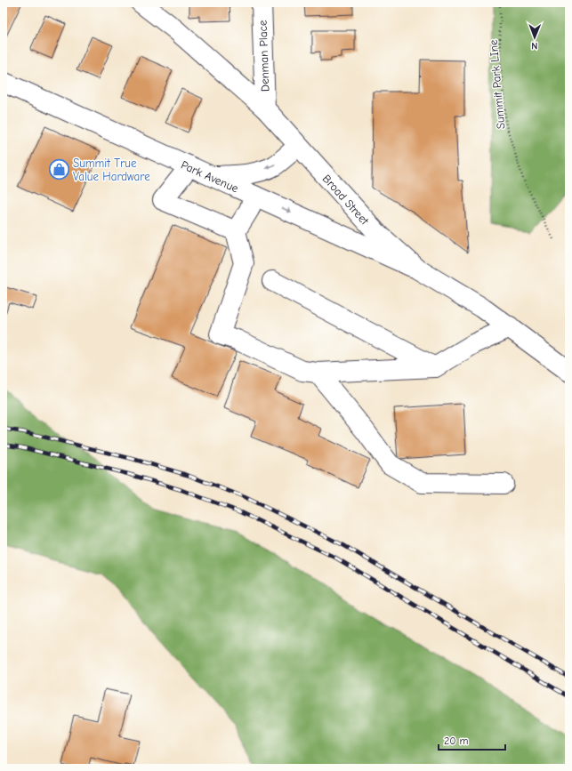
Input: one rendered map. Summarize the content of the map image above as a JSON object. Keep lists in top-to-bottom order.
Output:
{
  "streets": {
    "street": ["Denman Place", "Park Avenue", "Broad Street"],
    "path": ["Summit Park LIne"]
  },
  "crossings": [
    ["Denman Place", "Broad Street"],
    ["Park Avenue", "Broad Street"]
  ],
  "places": {
    "shop": ["Summit True Value Hardware"]
  },
  "scale_bar": "20 m",
  "north": "bottom"
}
